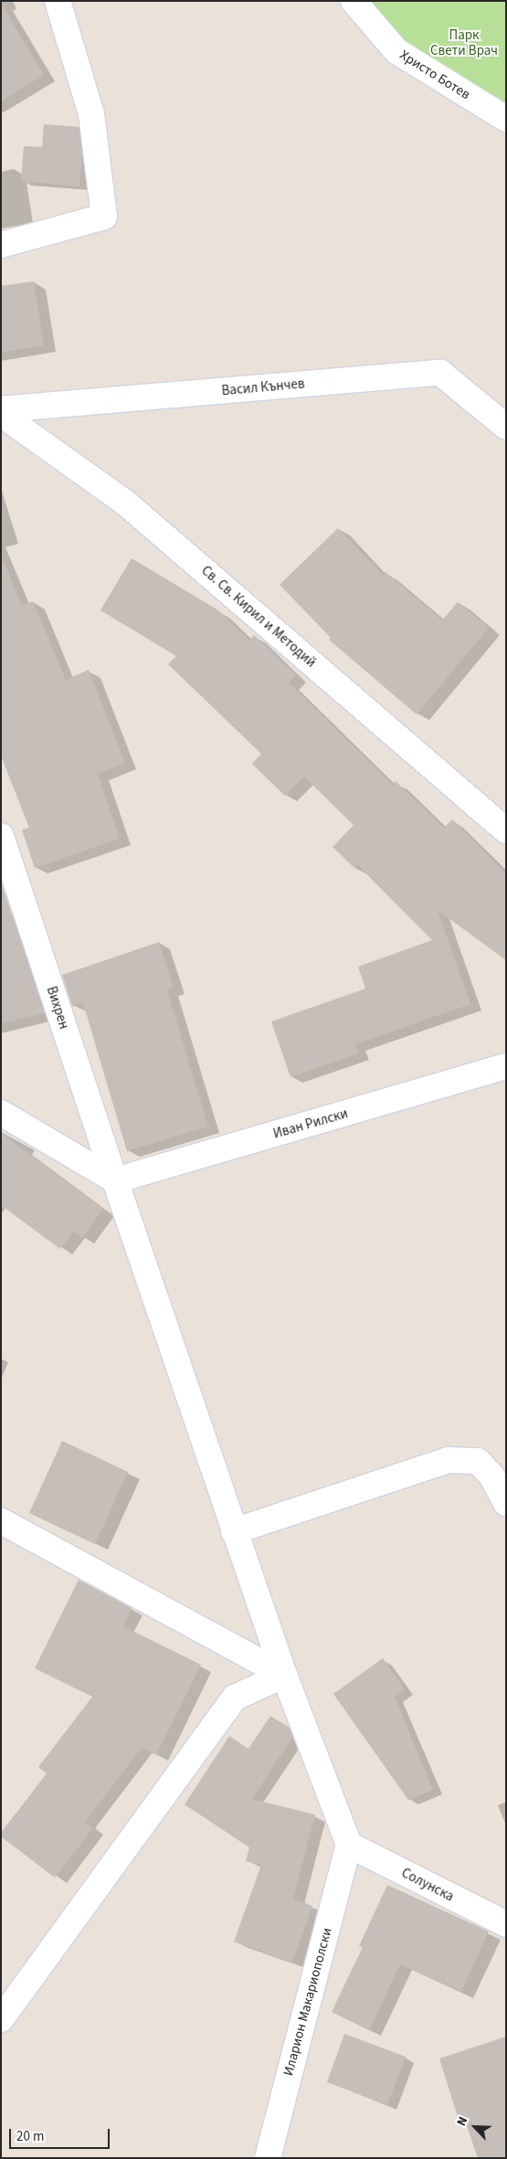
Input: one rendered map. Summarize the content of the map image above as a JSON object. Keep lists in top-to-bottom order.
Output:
{
  "streets": {
    "street": [
      "Христо Ботев",
      "Васил Кънчев",
      "Св. Св. Кирил и Методий",
      "Вихрен",
      "Иван Рилски",
      "Солунска",
      "Иларион Макариополски"
    ]
  },
  "crossings": [
    ["Вихрен", "Иван Рилски"],
    ["Вихрен", "Солунска"],
    ["Вихрен", "Иларион Макариополски"],
    ["Солунска", "Иларион Макариополски"]
  ],
  "parks": ["Парк Свети Врач"],
  "scale_bar": "20 m",
  "north": "top left"
}
